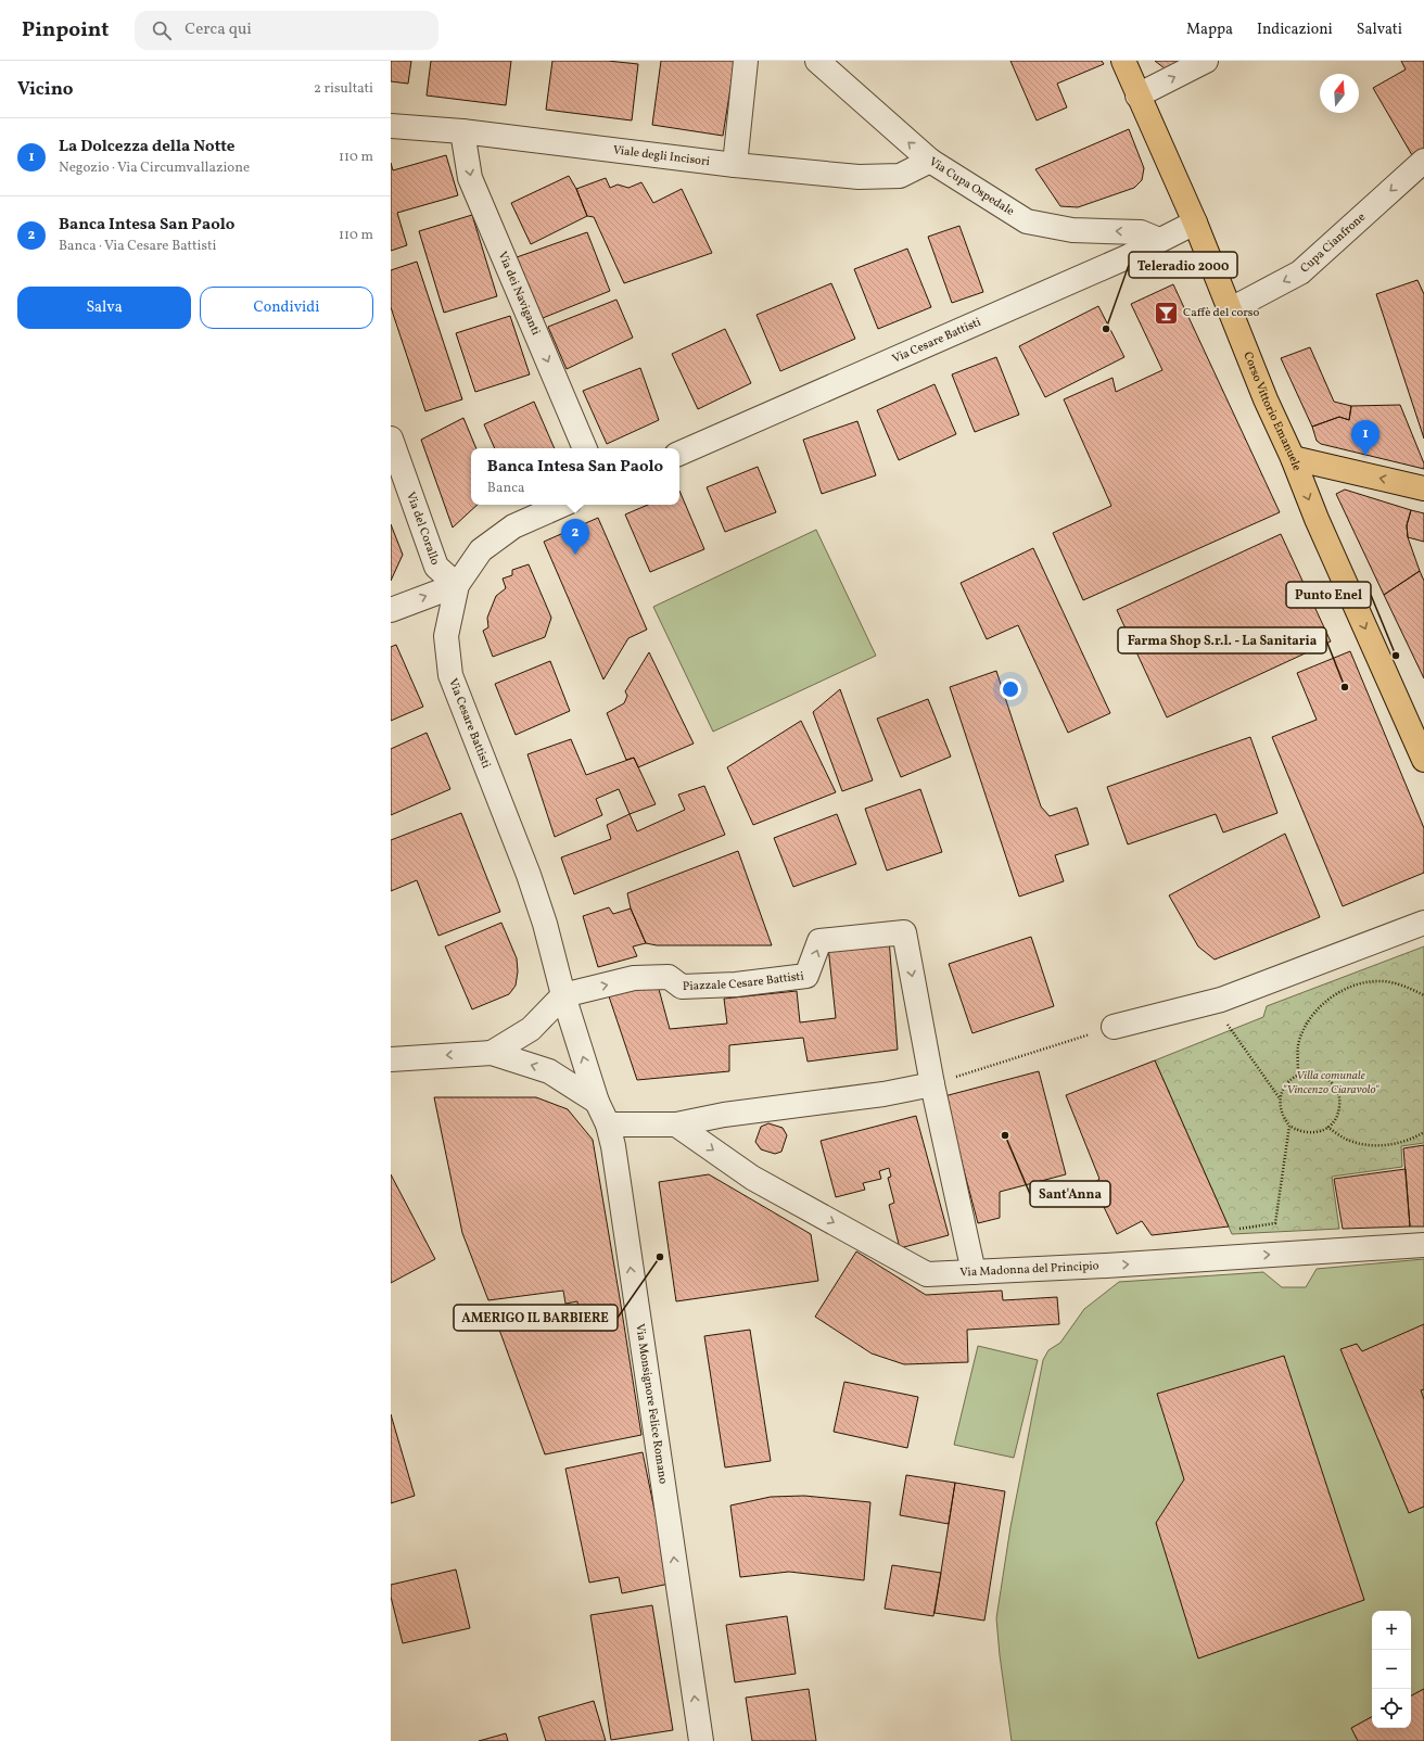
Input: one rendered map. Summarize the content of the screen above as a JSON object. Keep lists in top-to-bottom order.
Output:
{
  "streets": {
    "main road": ["Corso Vittorio Emanuele"],
    "street": [
      "Viale degli Incisori",
      "Via Cupa Ospedale",
      "Cupa Cianfrone",
      "Via dei Naviganti",
      "Via Cesare Battisti",
      "Via del Corallo",
      "Piazzale Cesare Battisti",
      "Via Madonna del Principio",
      "Via Monsignore Felice Romano"
    ]
  },
  "crossings": [
    ["Viale degli Incisori", "Via Cupa Ospedale"],
    ["Viale degli Incisori", "Via dei Naviganti"],
    ["Via Cupa Ospedale", "Via Cesare Battisti"],
    ["Cupa Cianfrone", "Corso Vittorio Emanuele"],
    ["Via Cesare Battisti", "Corso Vittorio Emanuele"],
    ["Via Cesare Battisti", "Via del Corallo"],
    ["Via Cesare Battisti", "Piazzale Cesare Battisti"],
    ["Via Cesare Battisti", "Via Monsignore Felice Romano"],
    ["Piazzale Cesare Battisti", "Via Monsignore Felice Romano"]
  ],
  "one_way": [
    "Via Cupa Ospedale",
    "Cupa Cianfrone",
    "Via dei Naviganti",
    "Corso Vittorio Emanuele",
    "Via Monsignore Felice Romano"
  ],
  "parks": ["Villa comunale \"Vincenzo Ciaravolo\""],
  "places": {
    "bar": ["Caffè del corso"],
    "other": [
      "Teleradio 2000",
      "Punto Enel",
      "Farma Shop S.r.l. - La Sanitaria",
      "Sant'Anna",
      "AMERIGO IL BARBIERE"
    ]
  },
  "north": "top",
  "page": {
    "header": "Pinpoint",
    "search": "Cerca qui",
    "nav": ["Mappa", "Indicazioni", "Salvati"],
    "heading": ["Vicino", "2 risultati"],
    "list": [
      {
        "mark": "1",
        "name": "La Dolcezza della Notte",
        "note": "Negozio · Via Circumvallazione",
        "value": "110 m"
      },
      {
        "mark": "2",
        "name": "Banca Intesa San Paolo",
        "note": "Banca · Via Cesare Battisti",
        "value": "110 m"
      }
    ],
    "buttons": ["Salva", "Condividi"],
    "pins": ["1", "2"],
    "popup": ["Banca Intesa San Paolo", "Banca"],
    "map_buttons": ["+", "−"]
  }
}
